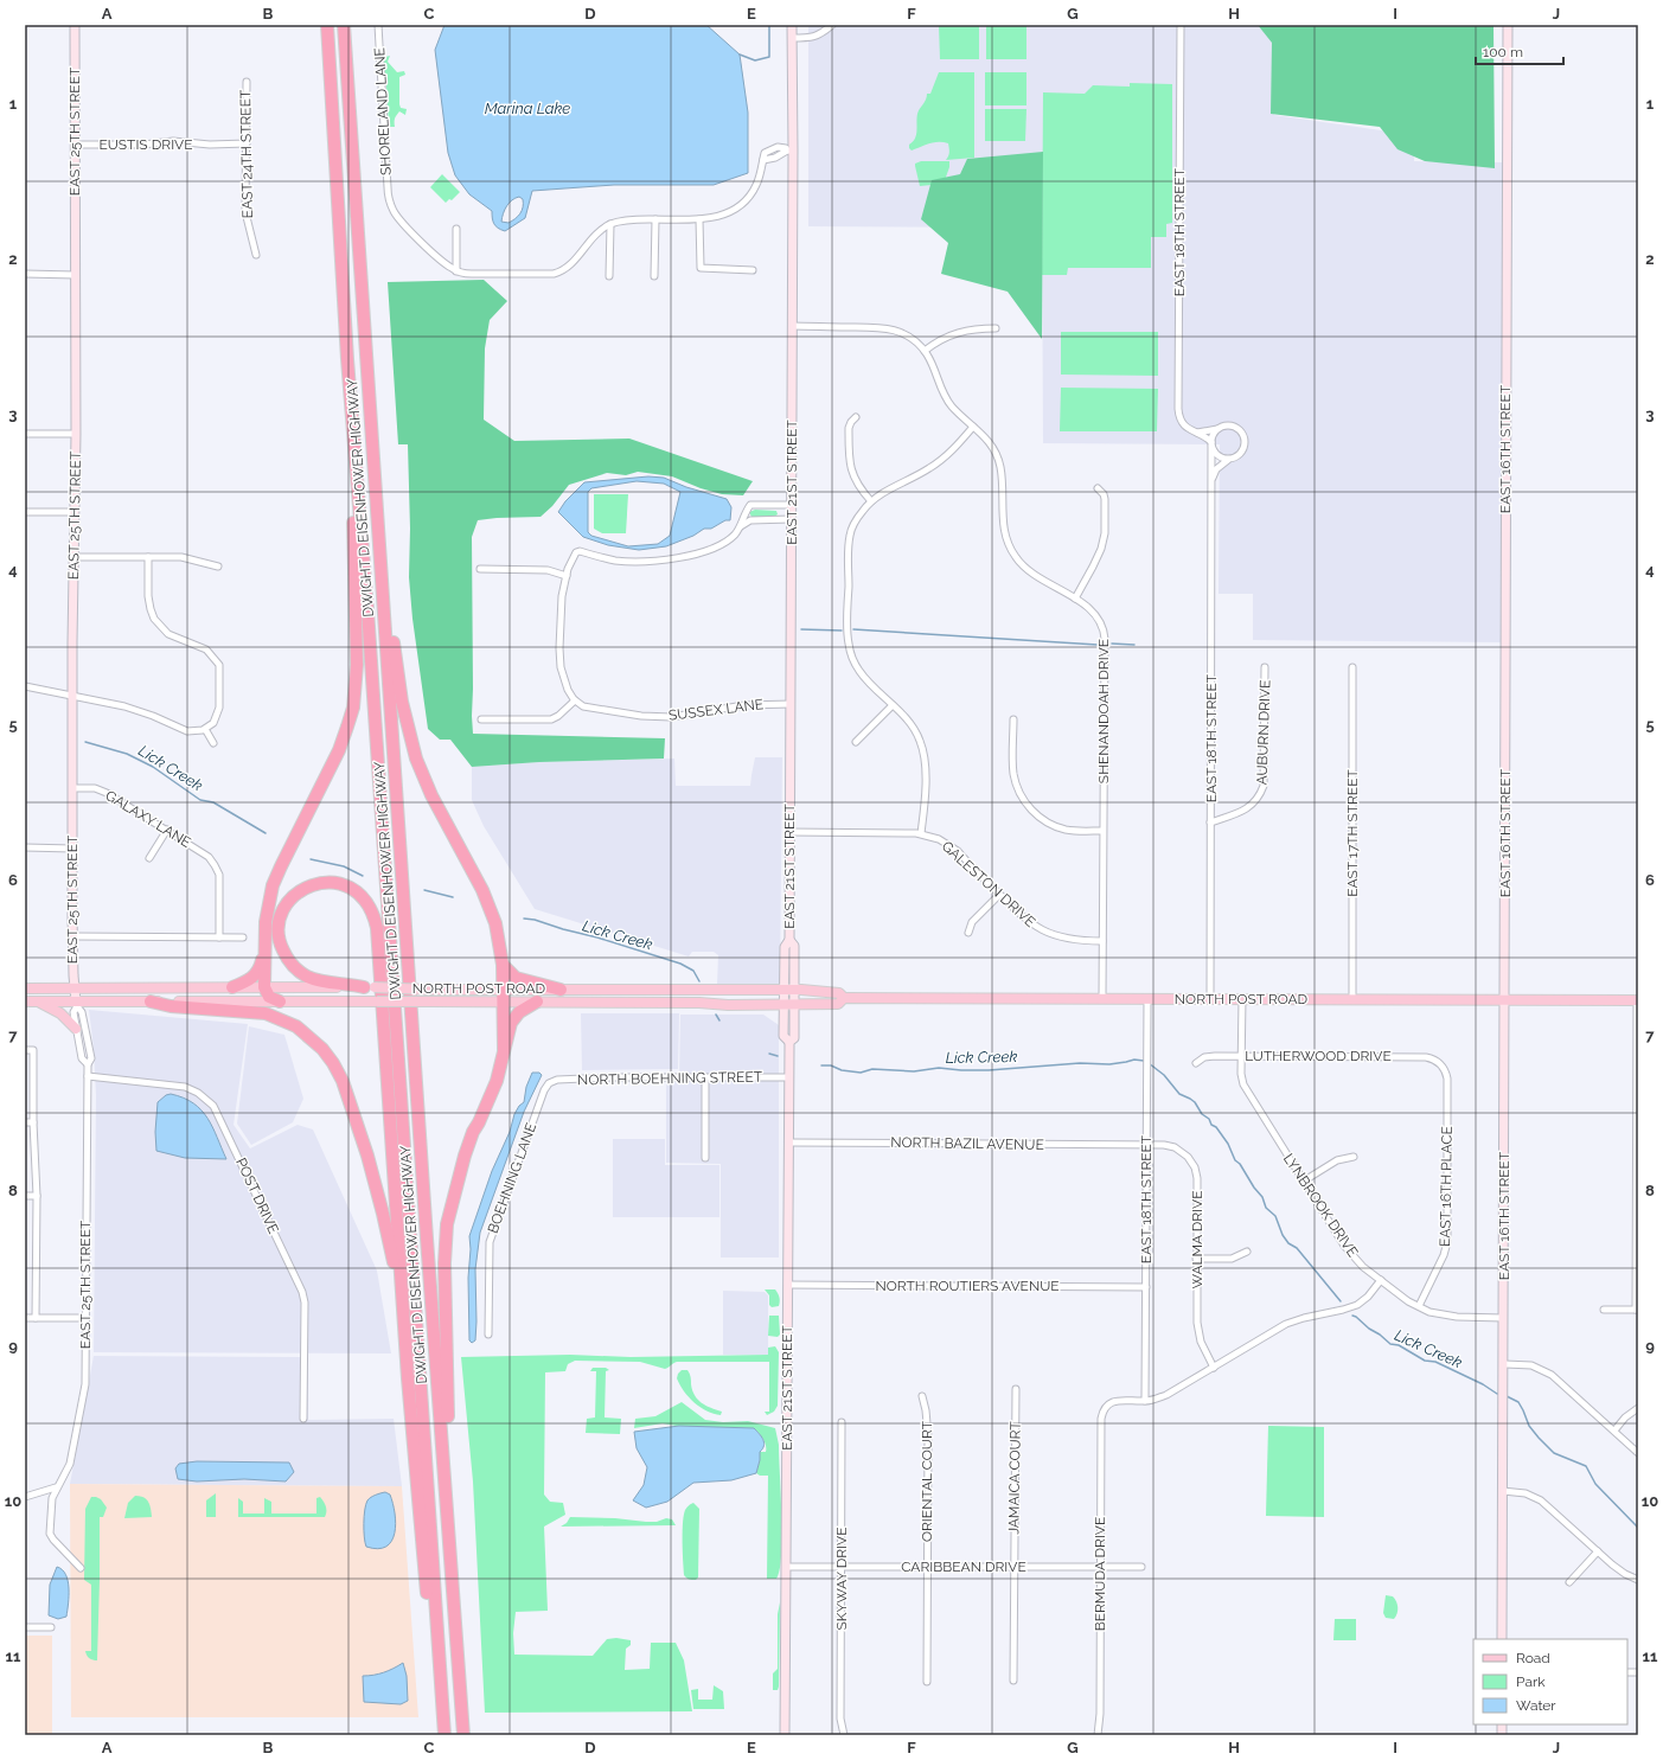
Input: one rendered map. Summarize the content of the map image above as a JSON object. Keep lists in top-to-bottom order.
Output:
{
  "streets": {
    "highway": ["DWIGHT D EISENHOWER HIGHWAY"],
    "main road": ["NORTH POST ROAD"],
    "street": [
      "SHORELAND LANE",
      "EAST 25TH STREET",
      "EUSTIS DRIVE",
      "EAST 24TH STREET",
      "EAST 18TH STREET",
      "EAST 16TH STREET",
      "EAST 21ST STREET",
      "SUSSEX LANE",
      "SHENANDOAH DRIVE",
      "AUBURN DRIVE",
      "GALAXY LANE",
      "EAST 17TH STREET",
      "GALESTON DRIVE",
      "LUTHERWOOD DRIVE",
      "NORTH BOEHNING STREET",
      "NORTH BAZIL AVENUE",
      "BOEHNING LANE",
      "EAST 16TH PLACE",
      "POST DRIVE",
      "LYNBROOK DRIVE",
      "WALMA DRIVE",
      "NORTH ROUTIERS AVENUE",
      "JAMAICA COURT",
      "ORIENTAL COURT",
      "CARIBBEAN DRIVE",
      "BERMUDA DRIVE",
      "SKYWAY DRIVE"
    ]
  },
  "crossings": [
    ["EAST 25TH STREET", "EUSTIS DRIVE"],
    ["EAST 25TH STREET", "GALAXY LANE"],
    ["EAST 25TH STREET", "NORTH POST ROAD"],
    ["EAST 25TH STREET", "POST DRIVE"],
    ["EUSTIS DRIVE", "EAST 24TH STREET"],
    ["EAST 18TH STREET", "AUBURN DRIVE"],
    ["EAST 18TH STREET", "NORTH POST ROAD"],
    ["EAST 18TH STREET", "NORTH BAZIL AVENUE"],
    ["EAST 18TH STREET", "WALMA DRIVE"],
    ["EAST 18TH STREET", "NORTH ROUTIERS AVENUE"],
    ["EAST 18TH STREET", "BERMUDA DRIVE"],
    ["EAST 16TH STREET", "NORTH POST ROAD"],
    ["EAST 16TH STREET", "LYNBROOK DRIVE"],
    ["EAST 21ST STREET", "SUSSEX LANE"],
    ["EAST 21ST STREET", "SHENANDOAH DRIVE"],
    ["EAST 21ST STREET", "GALESTON DRIVE"],
    ["EAST 21ST STREET", "NORTH POST ROAD"],
    ["EAST 21ST STREET", "NORTH BOEHNING STREET"],
    ["EAST 21ST STREET", "NORTH BAZIL AVENUE"],
    ["EAST 21ST STREET", "NORTH ROUTIERS AVENUE"],
    ["EAST 21ST STREET", "CARIBBEAN DRIVE"],
    ["SHENANDOAH DRIVE", "GALESTON DRIVE"],
    ["SHENANDOAH DRIVE", "NORTH POST ROAD"],
    ["EAST 17TH STREET", "NORTH POST ROAD"],
    ["NORTH POST ROAD", "LYNBROOK DRIVE"],
    ["LUTHERWOOD DRIVE", "EAST 16TH PLACE"],
    ["LUTHERWOOD DRIVE", "LYNBROOK DRIVE"],
    ["NORTH BOEHNING STREET", "BOEHNING LANE"],
    ["NORTH BAZIL AVENUE", "WALMA DRIVE"],
    ["EAST 16TH PLACE", "LYNBROOK DRIVE"],
    ["JAMAICA COURT", "CARIBBEAN DRIVE"],
    ["ORIENTAL COURT", "CARIBBEAN DRIVE"],
    ["CARIBBEAN DRIVE", "BERMUDA DRIVE"],
    ["CARIBBEAN DRIVE", "SKYWAY DRIVE"]
  ],
  "water": ["Marina Lake", "Lick Creek"],
  "legend": ["Road", "Park", "Water"],
  "scale_bar": "100 m",
  "grid": {
    "columns": [
      "A",
      "B",
      "C",
      "D",
      "E",
      "F",
      "G",
      "H",
      "I",
      "J"
    ],
    "rows": [
      "1",
      "2",
      "3",
      "4",
      "5",
      "6",
      "7",
      "8",
      "9",
      "10",
      "11"
    ]
  }
}
